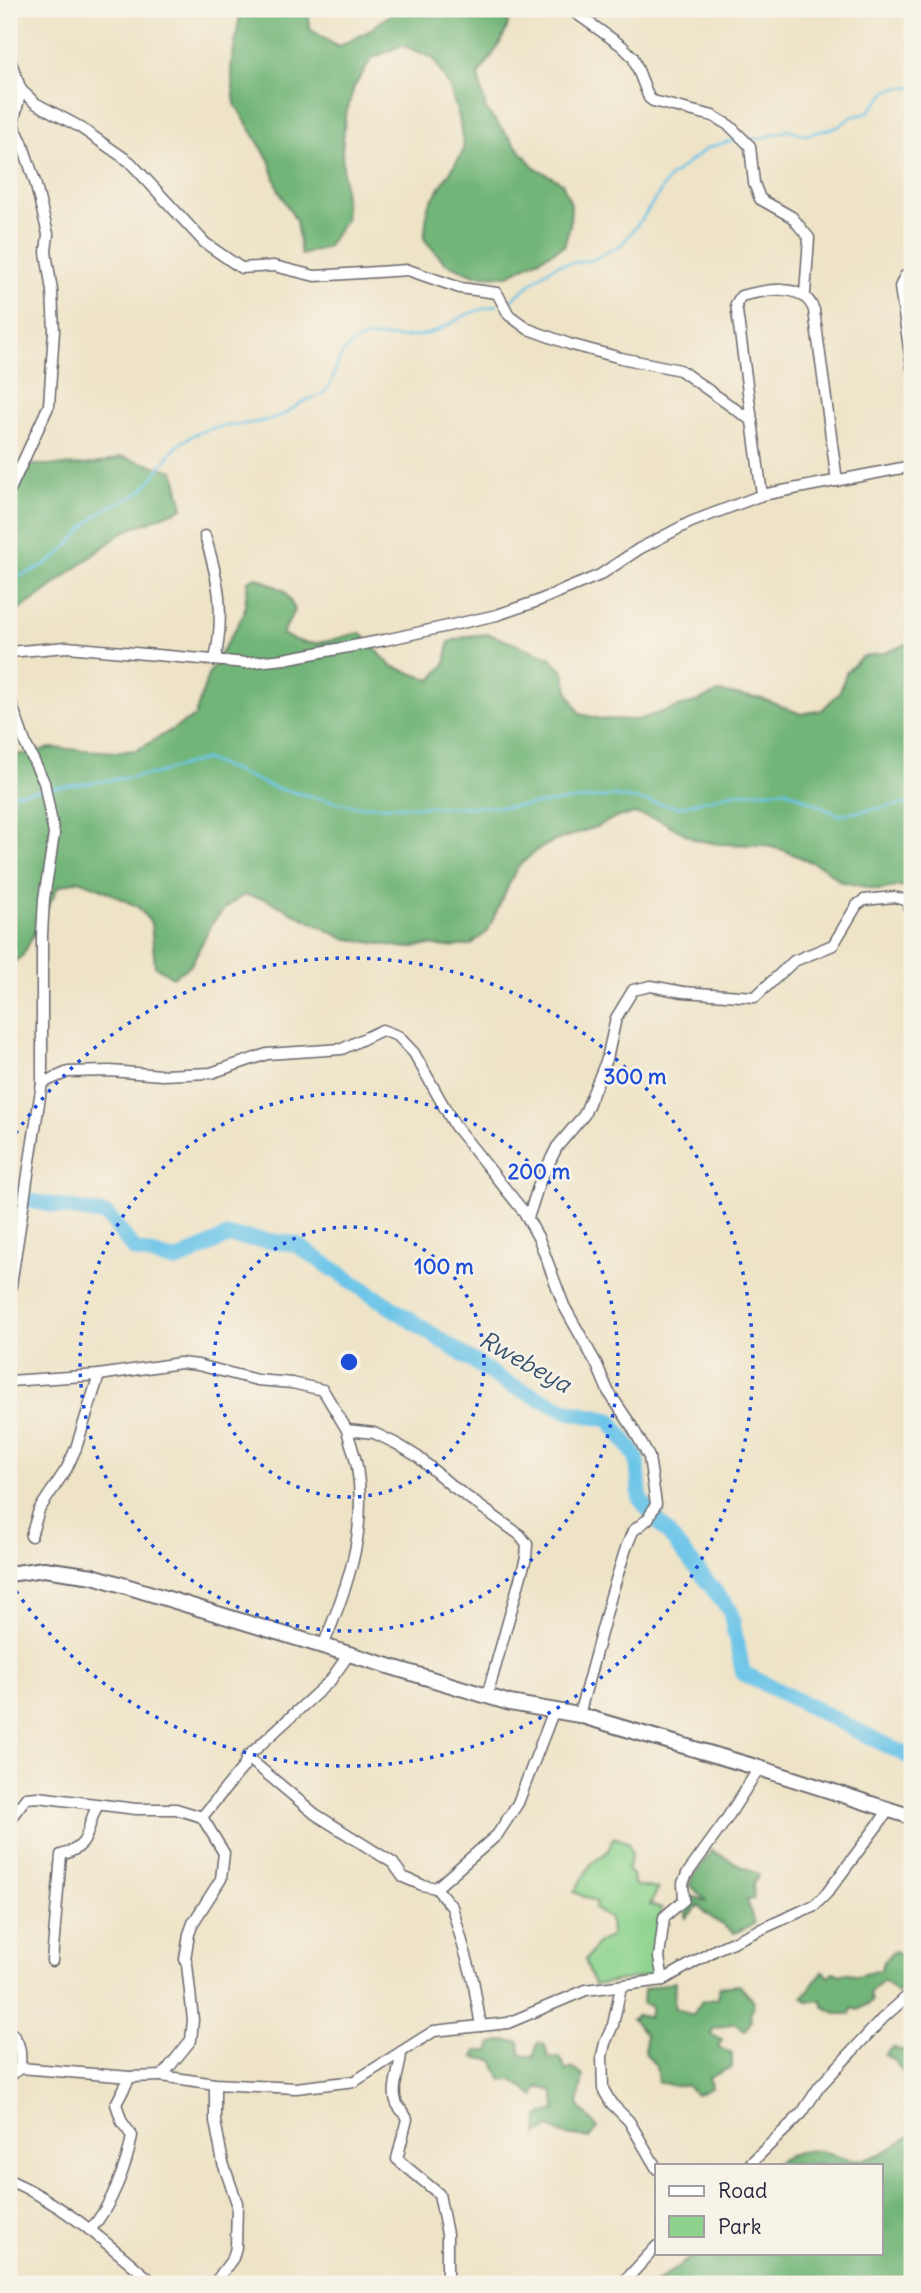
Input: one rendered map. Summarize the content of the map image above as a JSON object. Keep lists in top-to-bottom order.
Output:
{
  "water": ["Rwebeya"],
  "legend": ["Road", "Park"],
  "rings": ["300 m", "200 m", "100 m"]
}
